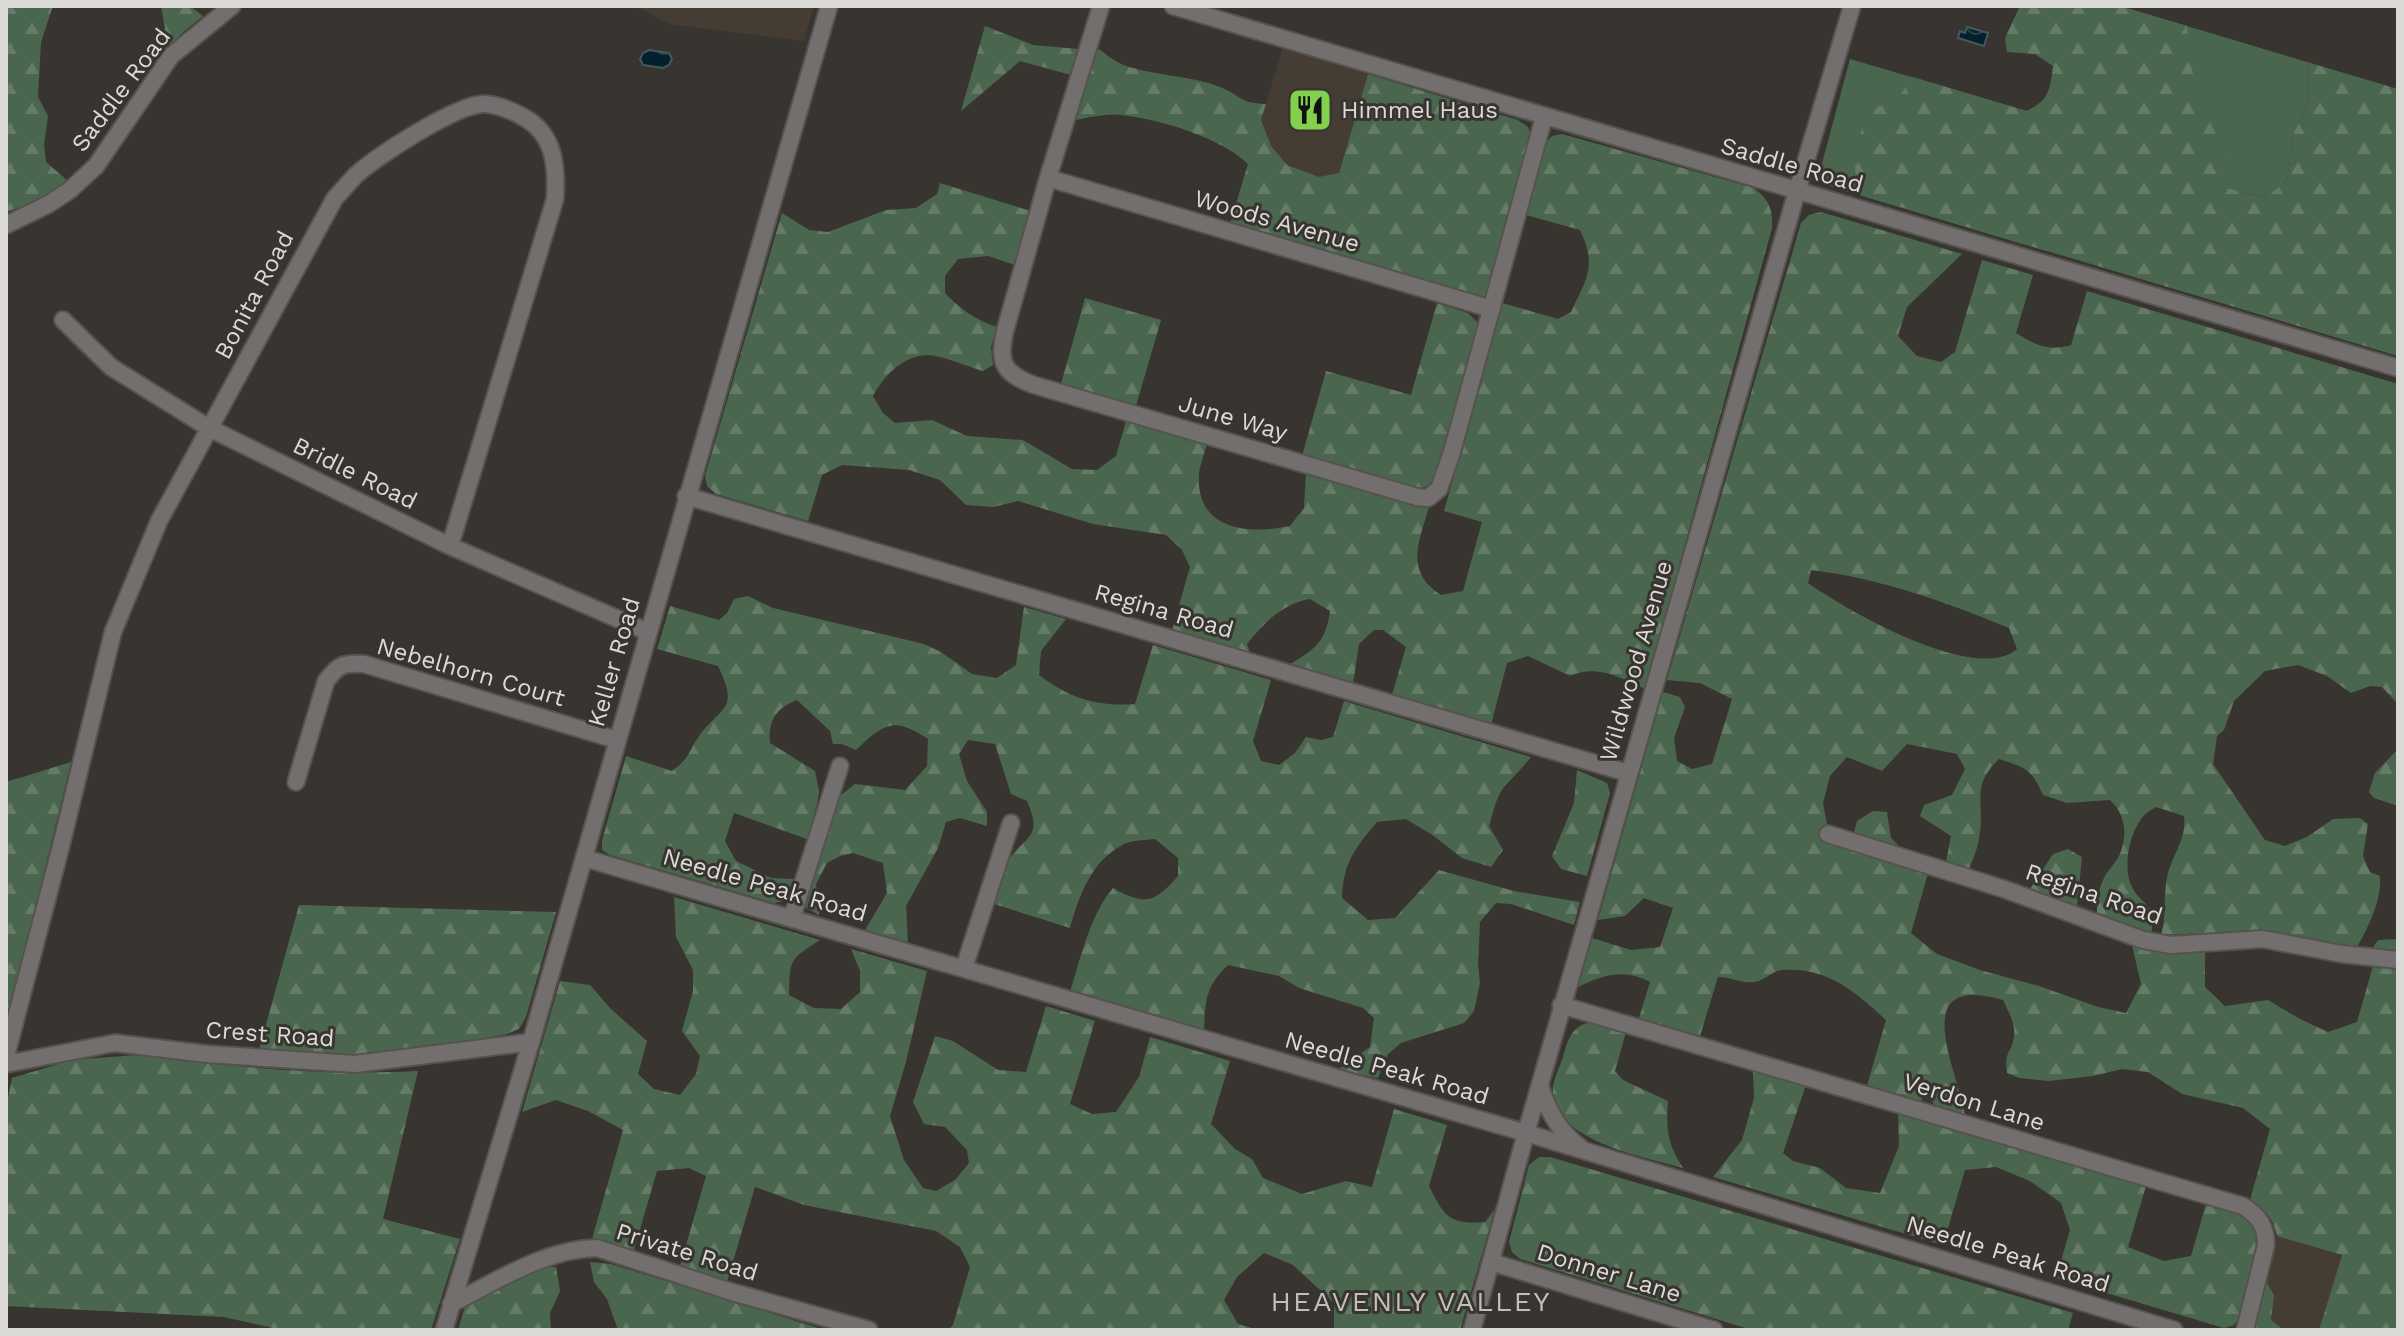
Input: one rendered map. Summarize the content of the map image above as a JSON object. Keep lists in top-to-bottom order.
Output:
{
  "streets": {
    "street": [
      "Saddle Road",
      "Woods Avenue",
      "Bonita Road",
      "June Way",
      "Bridle Road",
      "Regina Road",
      "Wildwood Avenue",
      "Keller Road",
      "Nebelhorn Court",
      "Needle Peak Road",
      "Crest Road",
      "Verdon Lane",
      "Private Road",
      "Donner Lane"
    ]
  },
  "crossings": [
    ["Saddle Road", "June Way"],
    ["Saddle Road", "Wildwood Avenue"],
    ["Woods Avenue", "June Way"],
    ["Bonita Road", "Bridle Road"],
    ["Bridle Road", "Keller Road"],
    ["Regina Road", "Wildwood Avenue"],
    ["Regina Road", "Keller Road"],
    ["Wildwood Avenue", "Needle Peak Road"],
    ["Wildwood Avenue", "Verdon Lane"],
    ["Wildwood Avenue", "Donner Lane"],
    ["Keller Road", "Nebelhorn Court"],
    ["Keller Road", "Needle Peak Road"],
    ["Keller Road", "Crest Road"],
    ["Keller Road", "Private Road"]
  ],
  "districts": ["HEAVENLY VALLEY"],
  "places": {
    "restaurant": ["Himmel Haus"]
  }
}
